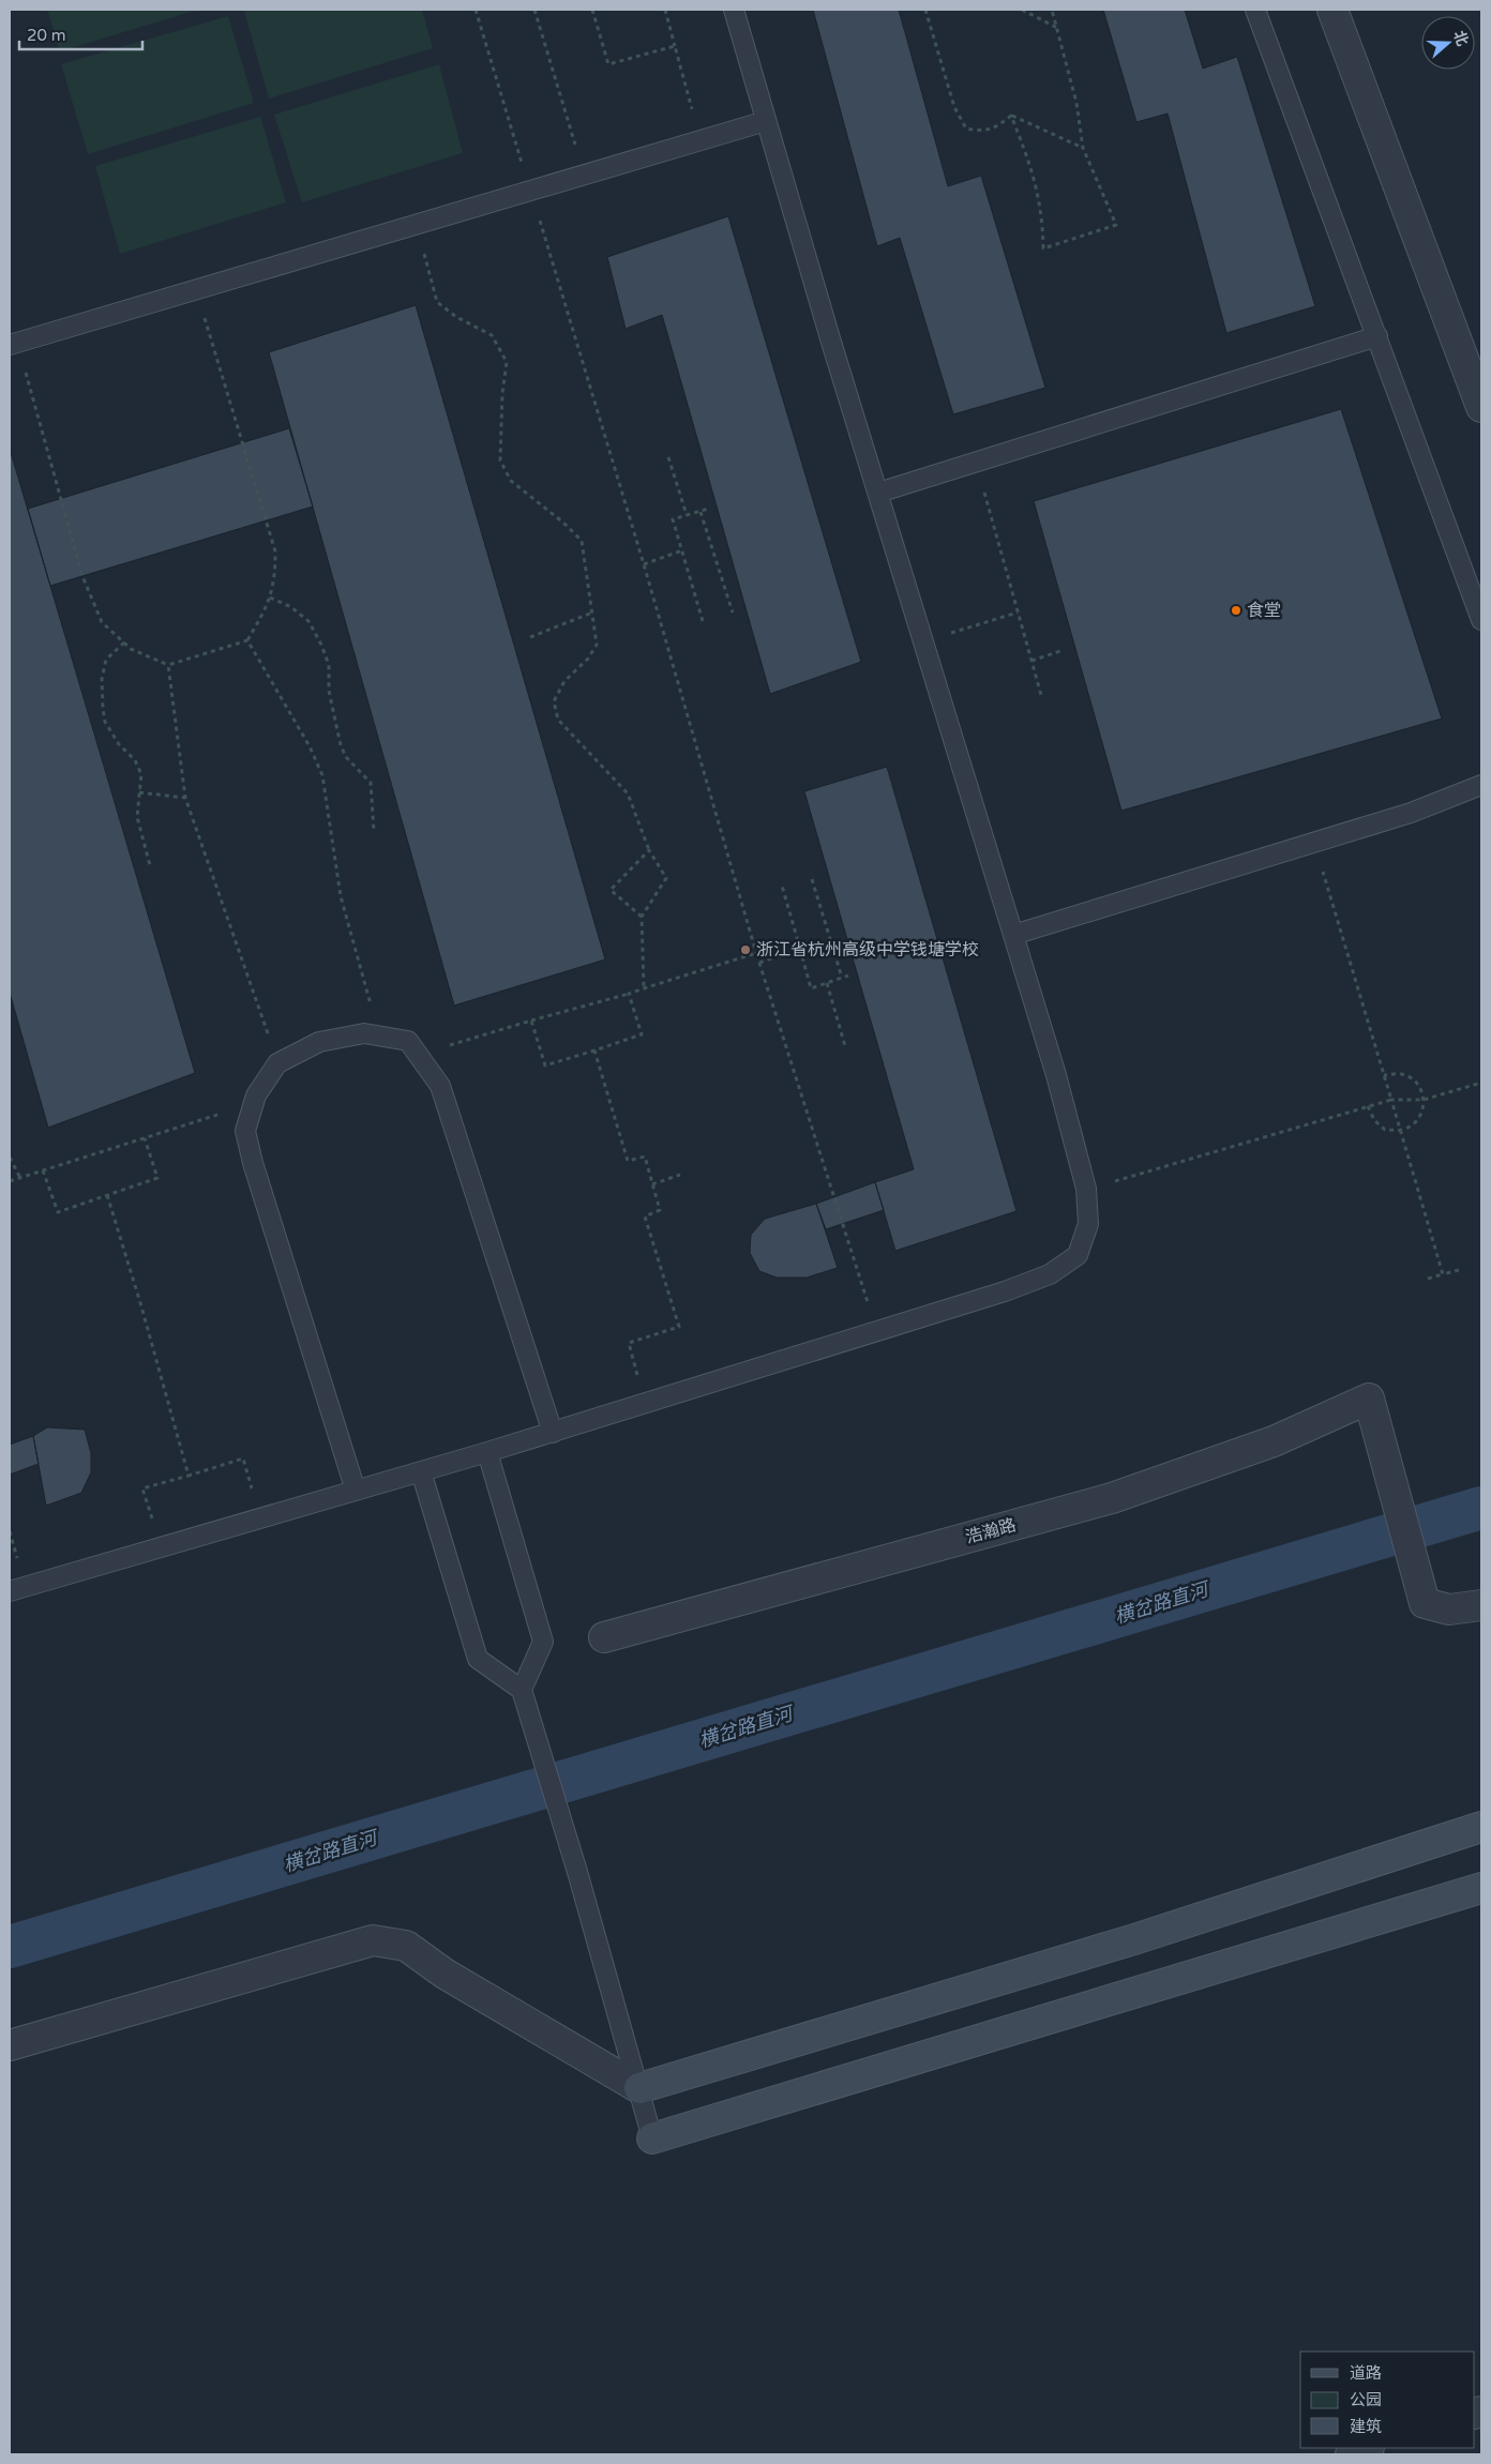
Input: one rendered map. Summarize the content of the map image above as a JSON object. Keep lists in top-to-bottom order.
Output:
{
  "streets": {
    "street": ["浩瀚路"]
  },
  "water": ["横岔路直河"],
  "places": ["食堂", "浙江省杭州高级中学钱塘学校"],
  "legend": ["道路", "公园", "建筑"],
  "scale_bar": "20 m",
  "north": "right"
}
